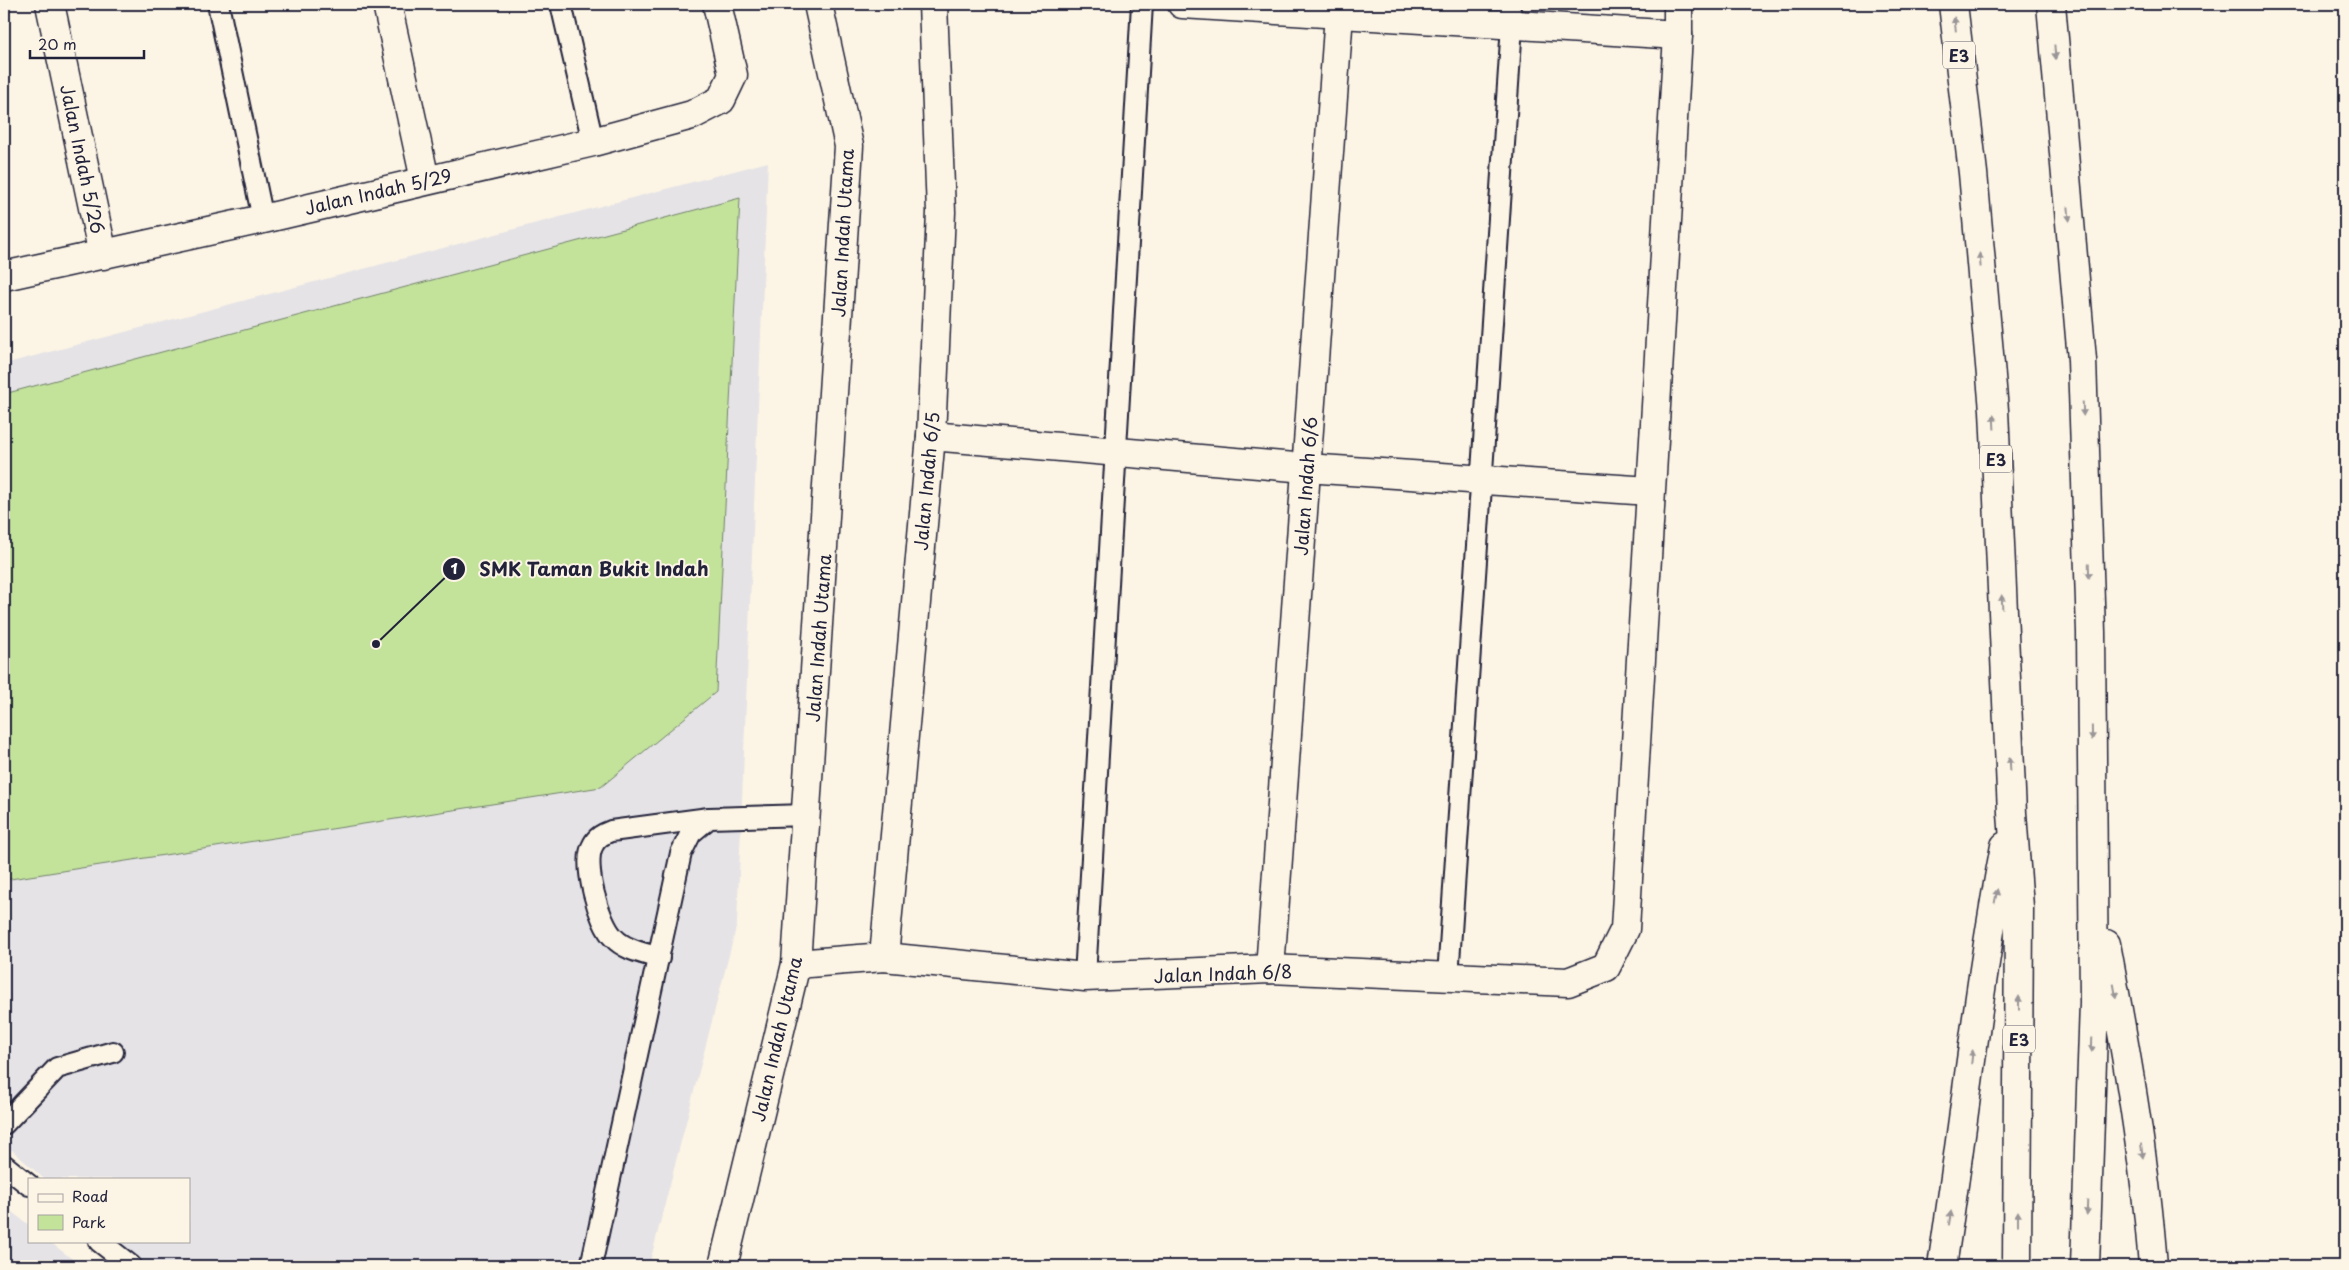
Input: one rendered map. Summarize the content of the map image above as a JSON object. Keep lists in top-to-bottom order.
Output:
{
  "streets": {
    "main road": [
      "E3",
      "Jalan Indah 5/26",
      "Jalan Indah 5/29",
      "Jalan Indah Utama",
      "Jalan Indah 6/5",
      "Jalan Indah 6/6",
      "Jalan Indah 6/8"
    ]
  },
  "crossings": [
    ["Jalan Indah 5/26", "Jalan Indah 5/29"],
    ["Jalan Indah Utama", "Jalan Indah 6/8"],
    ["Jalan Indah 6/5", "Jalan Indah 6/8"],
    ["Jalan Indah 6/6", "Jalan Indah 6/8"]
  ],
  "places": ["SMK Taman Bukit Indah"],
  "legend": ["Road", "Park"],
  "scale_bar": "20 m"
}
